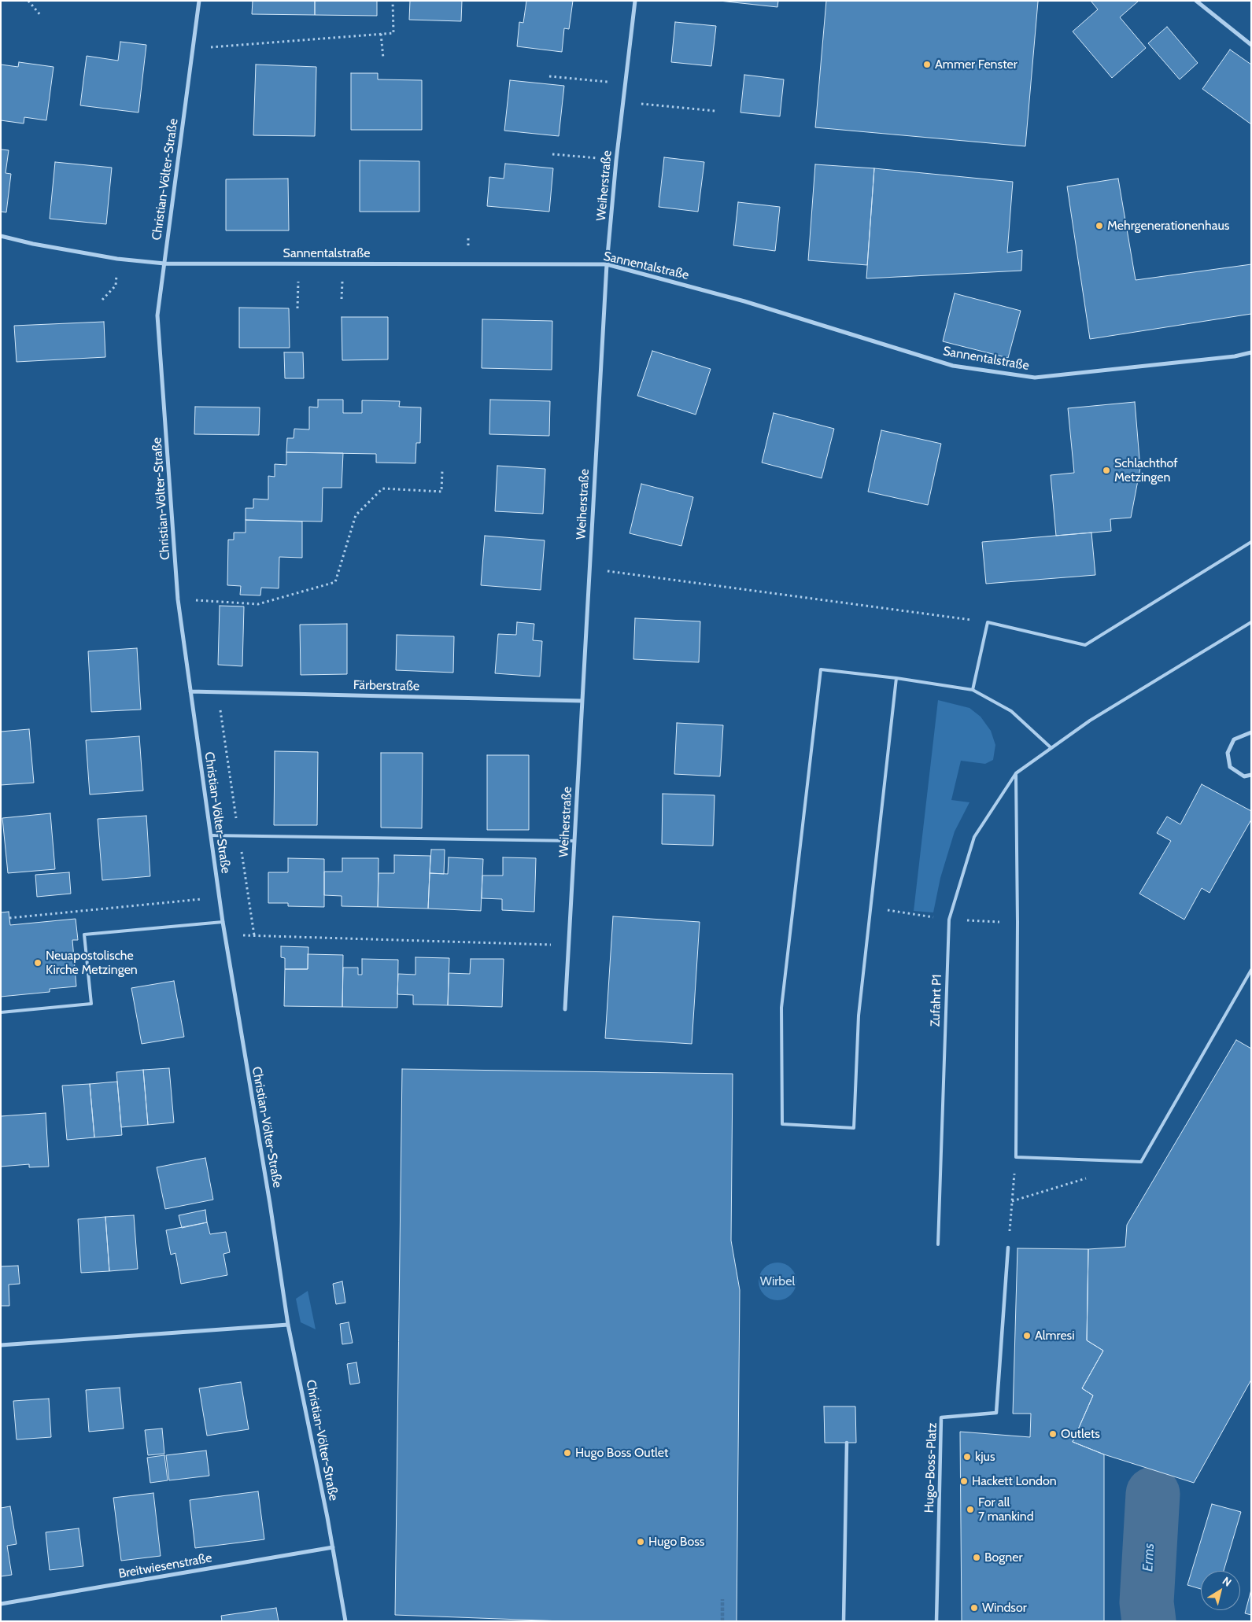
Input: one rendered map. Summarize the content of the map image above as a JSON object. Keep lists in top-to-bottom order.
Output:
{
  "streets": {
    "street": [
      "Christian-Völter-Straße",
      "Weiherstraße",
      "Sannentalstraße",
      "Färberstraße",
      "Hugo-Boss-Platz",
      "Breitwiesenstraße"
    ],
    "lane": ["Zufahrt P1"]
  },
  "crossings": [
    ["Christian-Völter-Straße", "Sannentalstraße"],
    ["Christian-Völter-Straße", "Färberstraße"],
    ["Christian-Völter-Straße", "Breitwiesenstraße"],
    ["Weiherstraße", "Sannentalstraße"],
    ["Weiherstraße", "Färberstraße"]
  ],
  "water": ["Erms"],
  "parks": ["Wirbel"],
  "places": [
    "Ammer Fenster",
    "Mehrgenerationenhaus",
    "Schlachthof Metzingen",
    "Neuapostolische Kirche Metzingen",
    "Almresi",
    "Outlets",
    "Hugo Boss Outlet",
    "kjus",
    "Hackett London",
    "For all 7 mankind",
    "Hugo Boss",
    "Bogner",
    "Windsor"
  ],
  "north": "top right"
}
